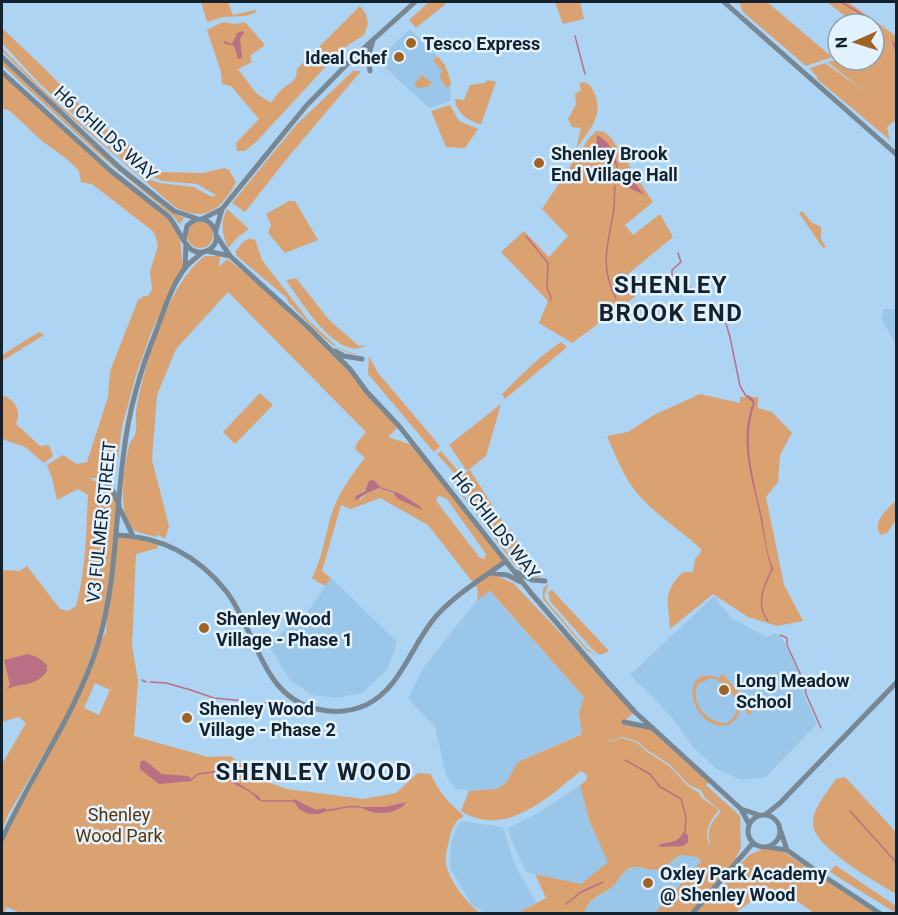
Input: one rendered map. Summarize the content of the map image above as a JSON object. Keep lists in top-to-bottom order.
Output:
{
  "streets": {
    "street": ["H6 CHILDS WAY", "V3 FULMER STREET"]
  },
  "crossings": [
    ["H6 CHILDS WAY", "V3 FULMER STREET"]
  ],
  "districts": ["SHENLEY BROOK END", "SHENLEY WOOD"],
  "parks": ["Shenley Wood Park"],
  "places": [
    "Tesco Express",
    "Ideal Chef",
    "Shenley Brook End Village Hall",
    "Shenley Wood Village - Phase 1",
    "Long Meadow School",
    "Shenley Wood Village - Phase 2",
    "Oxley Park Academy @ Shenley Wood"
  ],
  "north": "left"
}
